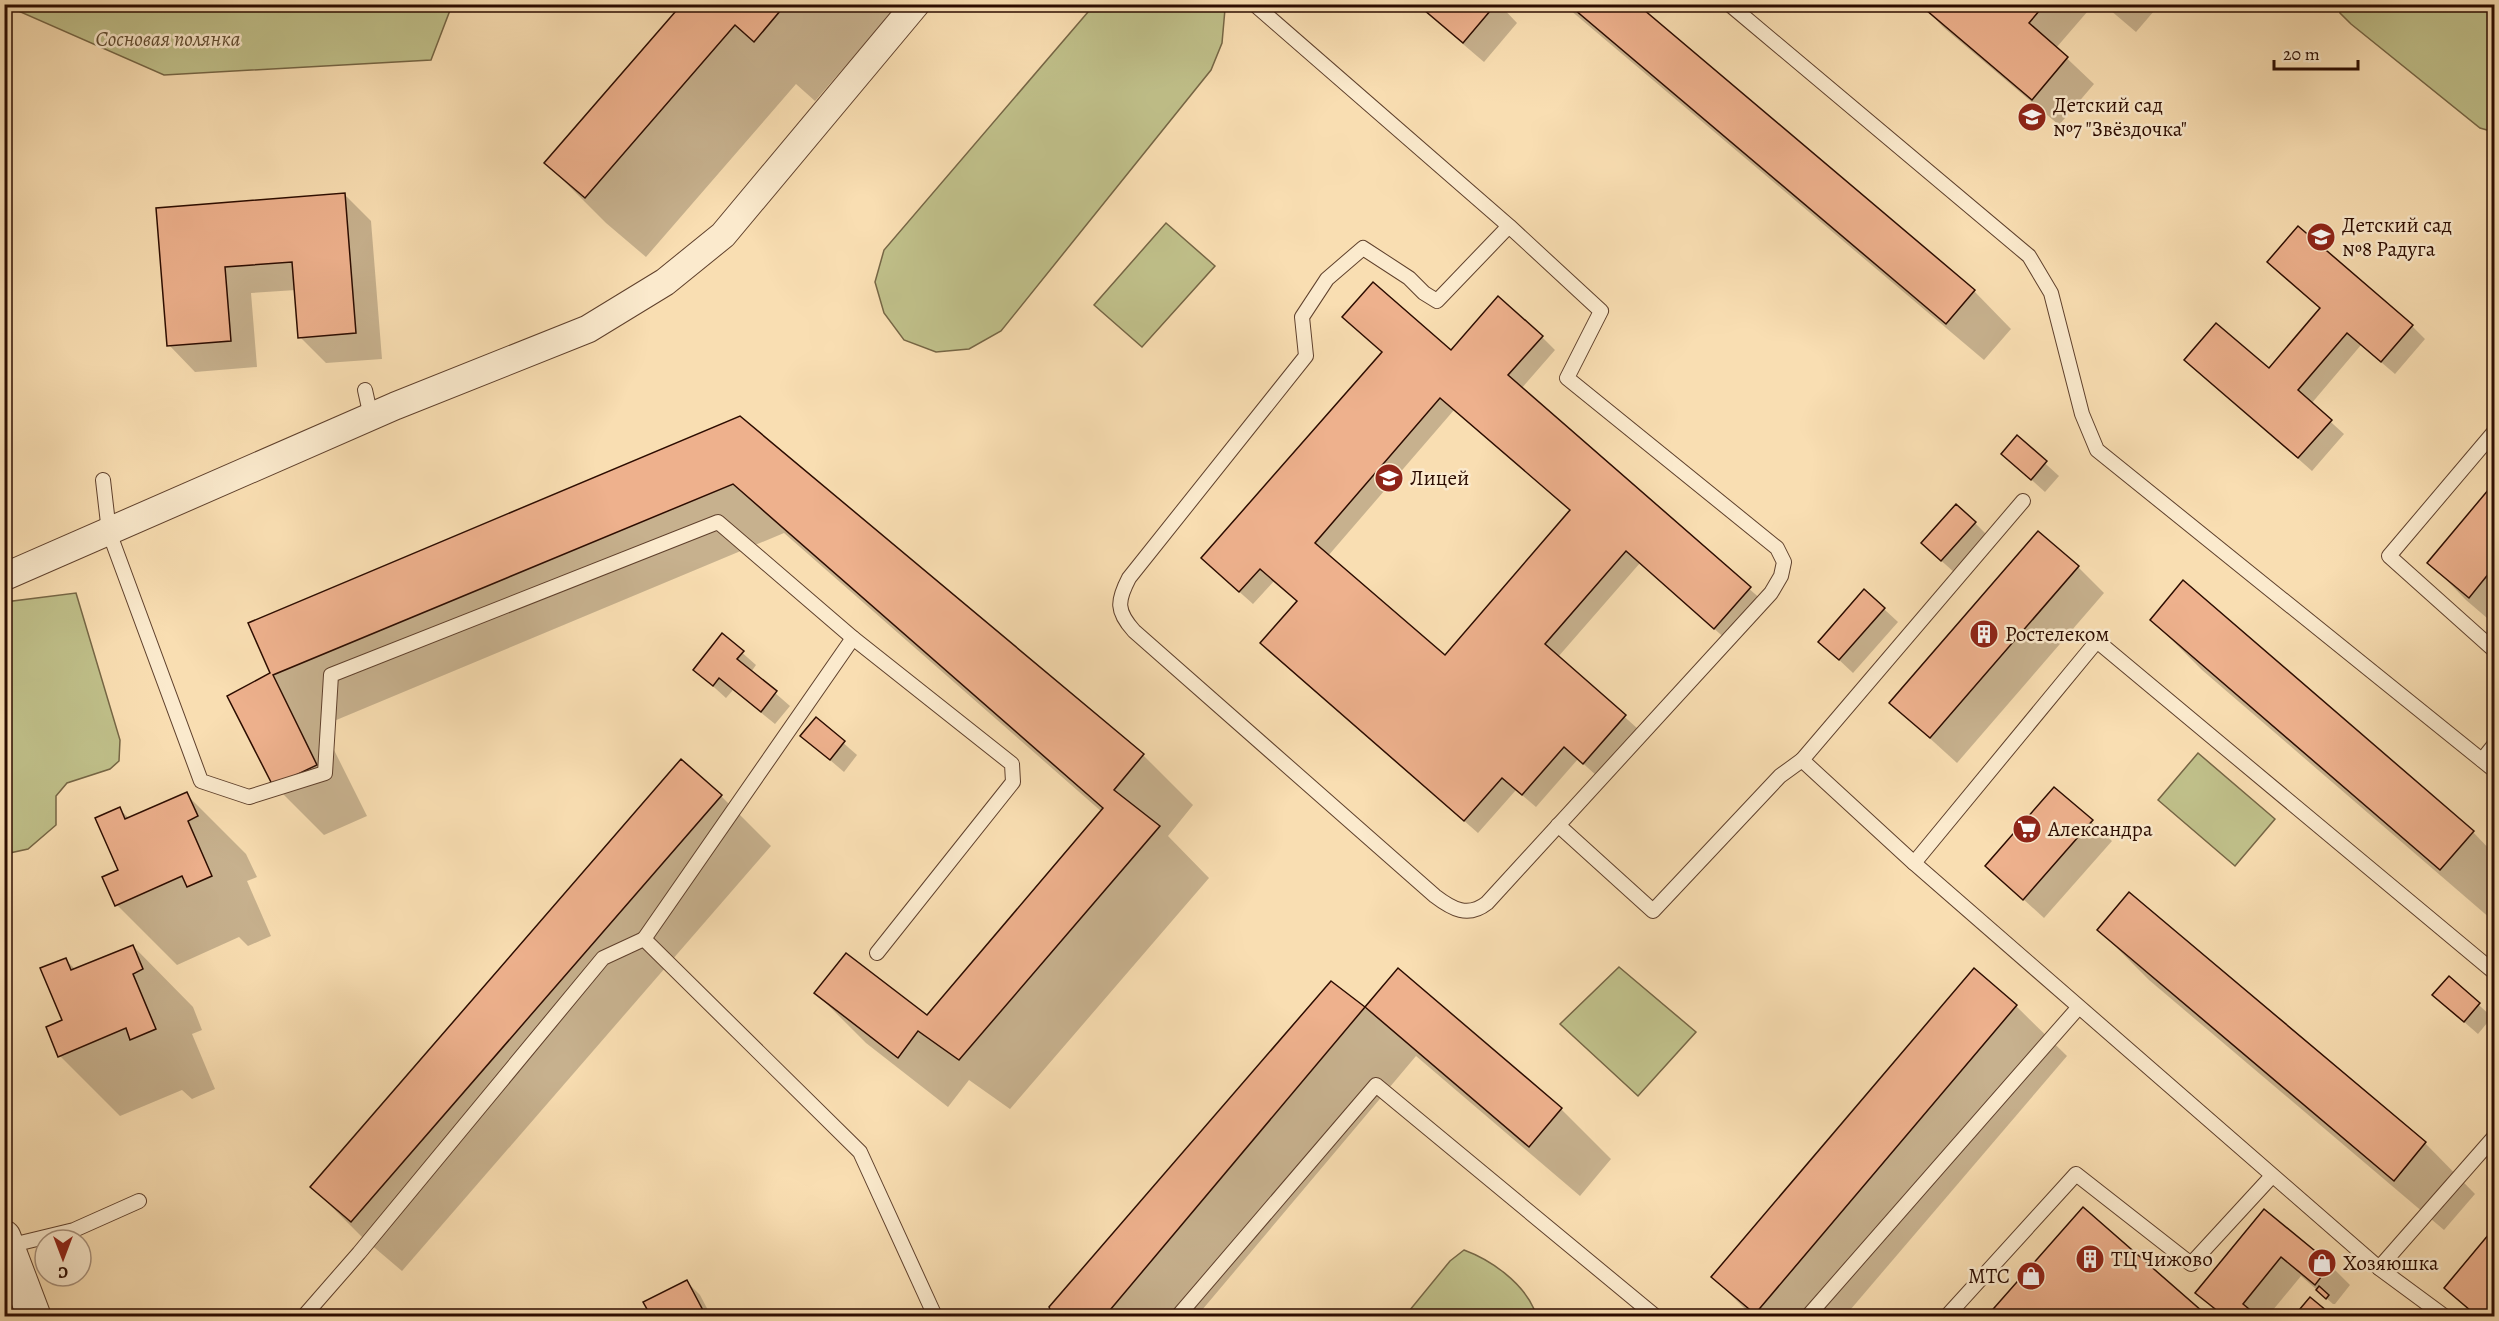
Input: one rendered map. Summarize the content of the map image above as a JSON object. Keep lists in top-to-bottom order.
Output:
{
  "parks": ["Сосновая полянка"],
  "places": {
    "school or university": ["Детский сад №7 \"Звёздочка\"", "Детский сад №8 Радуга", "Лицей"],
    "building": ["Ростелеком", "ТЦ Чижово"],
    "supermarket": ["Александра"],
    "shop": ["Хозяюшка", "МТС"]
  },
  "scale_bar": "20 m",
  "north": "bottom"
}
